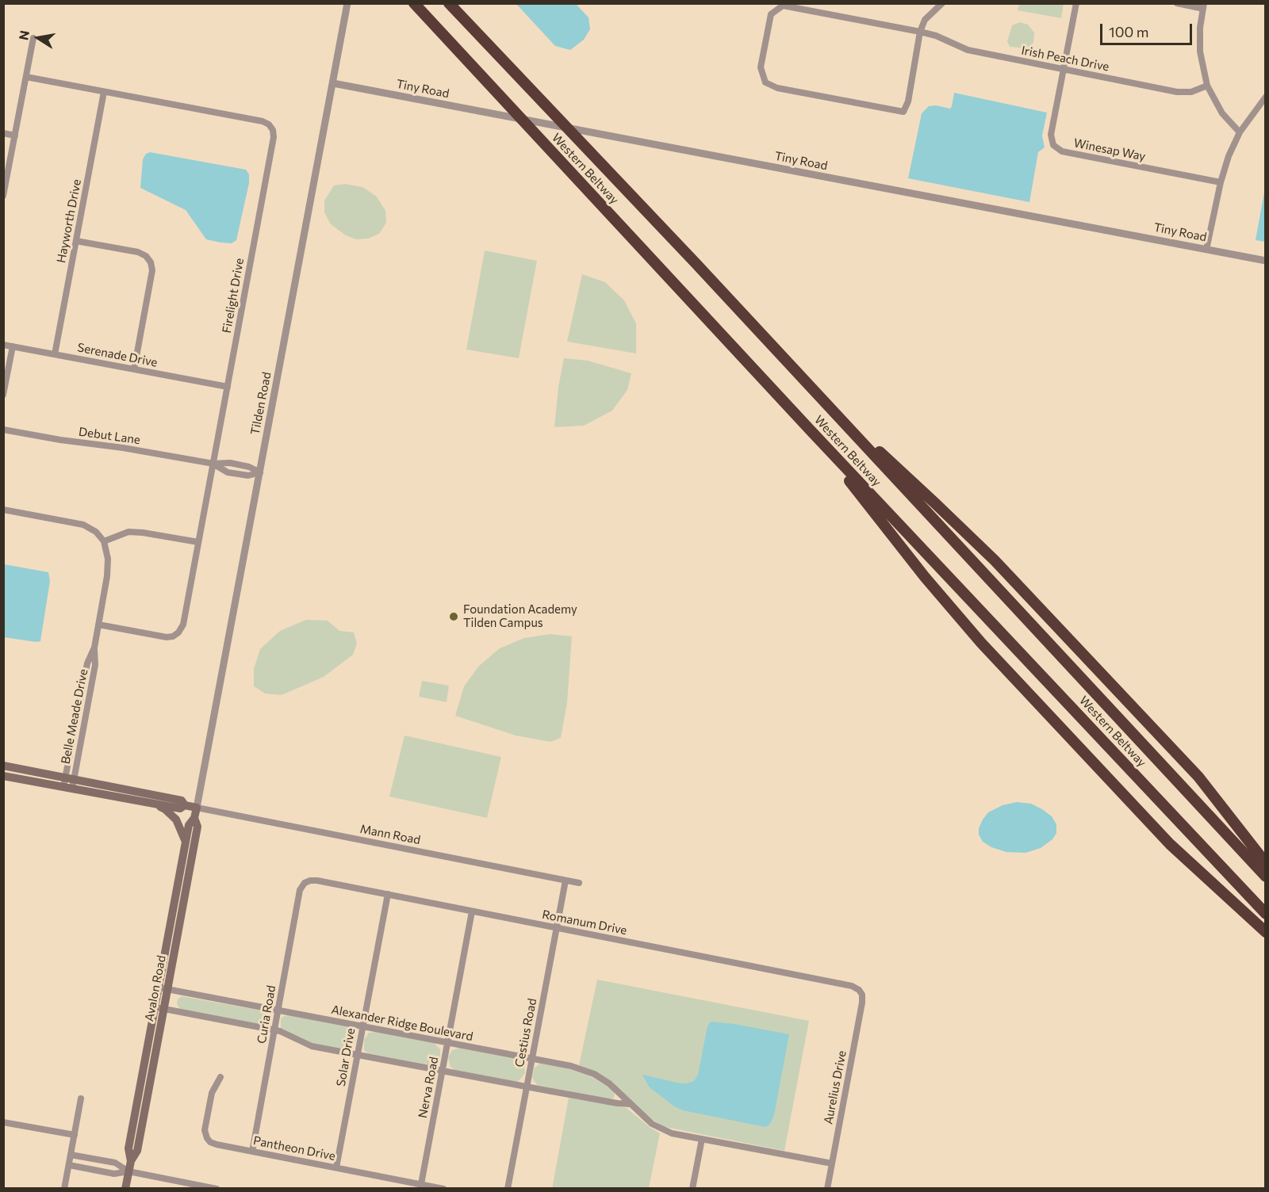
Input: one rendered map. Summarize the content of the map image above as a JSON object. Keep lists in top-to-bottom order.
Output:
{
  "streets": {
    "highway": ["Western Beltway"],
    "main road": ["Avalon Road"],
    "street": [
      "Irish Peach Drive",
      "Tiny Road",
      "Winesap Way",
      "Hayworth Drive",
      "Firelight Drive",
      "Serenade Drive",
      "Tilden Road",
      "Debut Lane",
      "Belle Meade Drive",
      "Mann Road",
      "Romanum Drive",
      "Curia Road",
      "Alexander Ridge Boulevard",
      "Cestius Road",
      "Solar Drive",
      "Nerva Road",
      "Aurelius Drive",
      "Pantheon Drive"
    ]
  },
  "crossings": [
    ["Irish Peach Drive", "Winesap Way"],
    ["Tiny Road", "Tilden Road"],
    ["Hayworth Drive", "Firelight Drive"],
    ["Hayworth Drive", "Serenade Drive"],
    ["Firelight Drive", "Serenade Drive"],
    ["Firelight Drive", "Debut Lane"],
    ["Firelight Drive", "Belle Meade Drive"],
    ["Tilden Road", "Debut Lane"],
    ["Tilden Road", "Mann Road"],
    ["Tilden Road", "Avalon Road"],
    ["Mann Road", "Avalon Road"],
    ["Mann Road", "Cestius Road"],
    ["Romanum Drive", "Curia Road"],
    ["Romanum Drive", "Cestius Road"],
    ["Romanum Drive", "Solar Drive"],
    ["Romanum Drive", "Nerva Road"],
    ["Romanum Drive", "Aurelius Drive"],
    ["Avalon Road", "Alexander Ridge Boulevard"],
    ["Curia Road", "Alexander Ridge Boulevard"],
    ["Curia Road", "Pantheon Drive"],
    ["Alexander Ridge Boulevard", "Cestius Road"],
    ["Alexander Ridge Boulevard", "Solar Drive"],
    ["Alexander Ridge Boulevard", "Nerva Road"],
    ["Alexander Ridge Boulevard", "Aurelius Drive"],
    ["Solar Drive", "Pantheon Drive"],
    ["Nerva Road", "Pantheon Drive"]
  ],
  "places": ["Foundation Academy Tilden Campus"],
  "scale_bar": "100 m",
  "north": "left"
}
